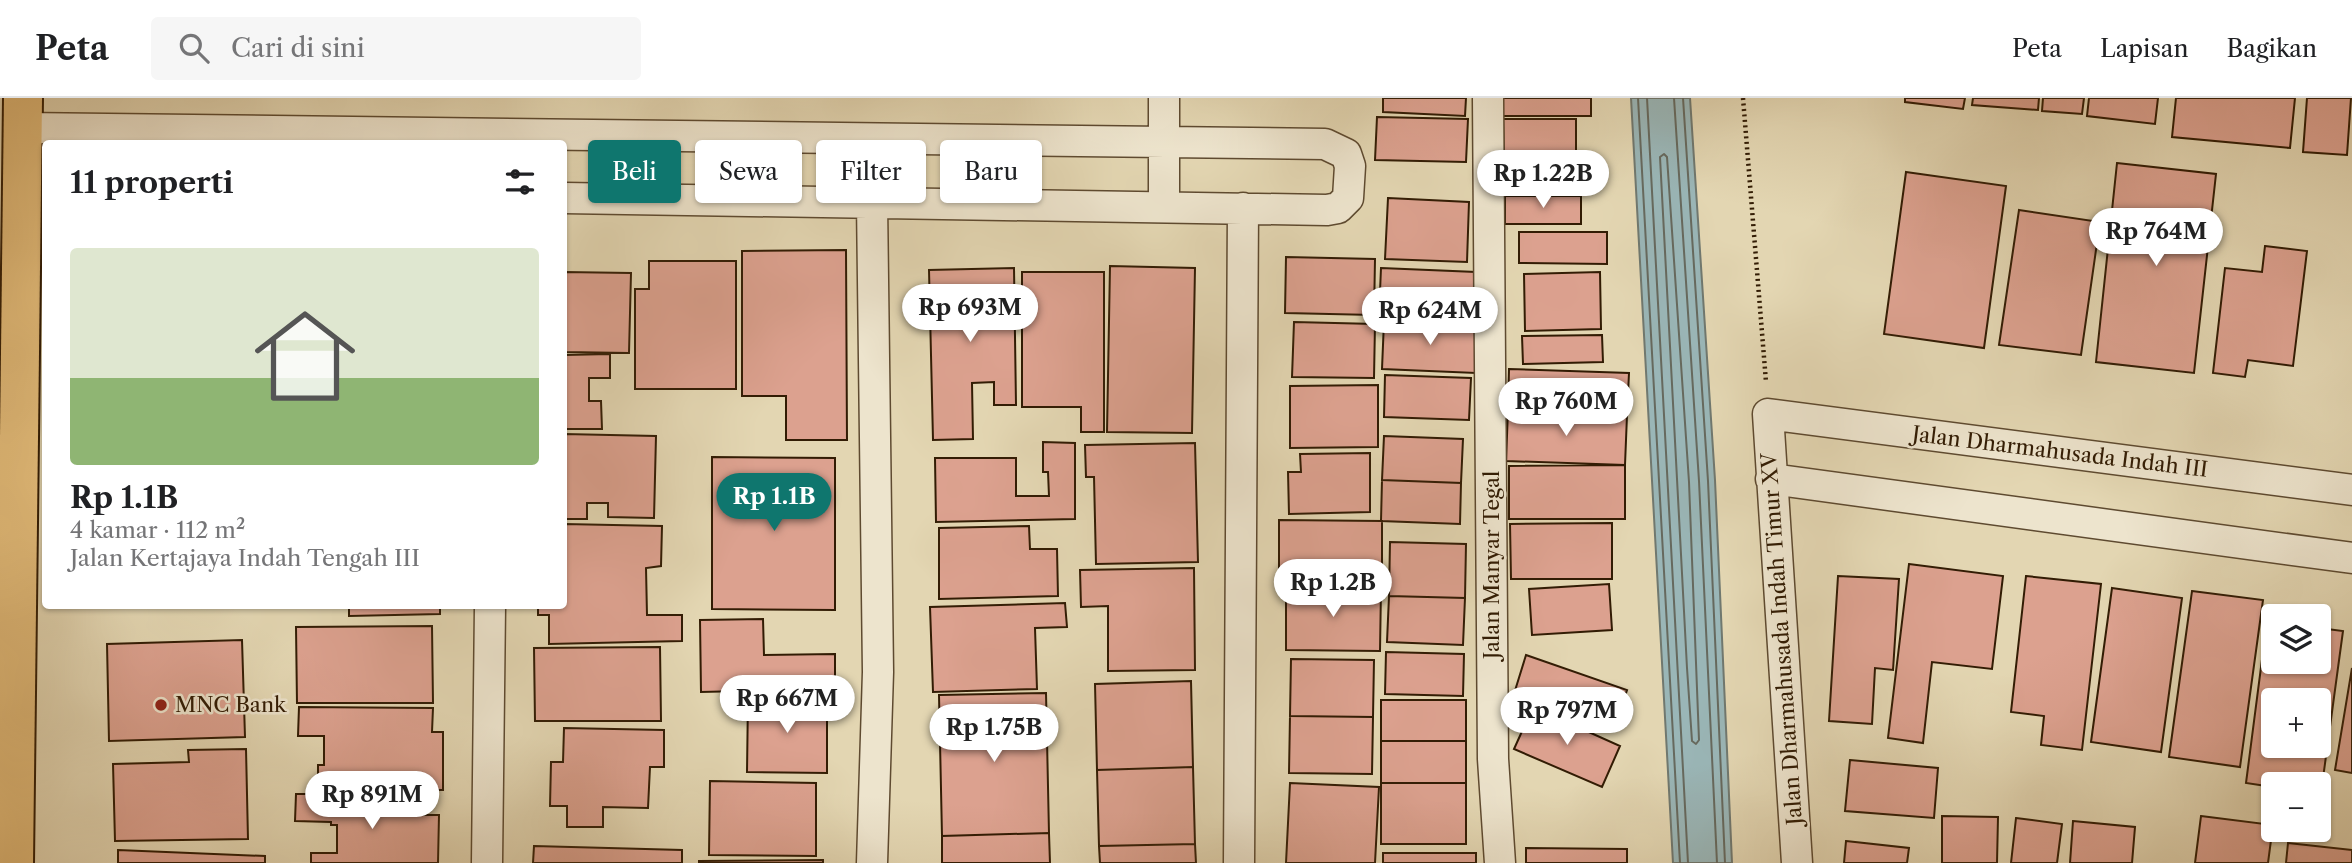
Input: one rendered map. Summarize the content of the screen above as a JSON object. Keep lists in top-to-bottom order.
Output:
{
  "streets": {
    "street": ["Jalan Dharmahusada Indah III", "Jalan Manyar Tegal", "Jalan Dharmahusada Indah Timur XV"]
  },
  "crossings": [
    ["Jalan Dharmahusada Indah III", "Jalan Dharmahusada Indah Timur XV"]
  ],
  "places": ["MNC Bank"],
  "page": {
    "header": "Peta",
    "search": "Cari di sini",
    "nav": ["Peta", "Lapisan", "Bagikan"],
    "chip": [
      "Beli",
      "Sewa",
      "Filter",
      "Baru"
    ],
    "heading": "11 properti",
    "price": [
      "Rp 1.22B",
      "Rp 764M",
      "Rp 693M",
      "Rp 624M",
      "Rp 760M",
      "Rp 1.1B",
      "Rp 1.2B",
      "Rp 667M",
      "Rp 797M",
      "Rp 1.75B",
      "Rp 891M"
    ],
    "list": [
      {
        "name": "Rp 1.1B",
        "note": "4 kamar · 112 m² · Jalan Kertajaya Indah Tengah III"
      }
    ],
    "map_buttons": ["+", "−"]
  }
}
